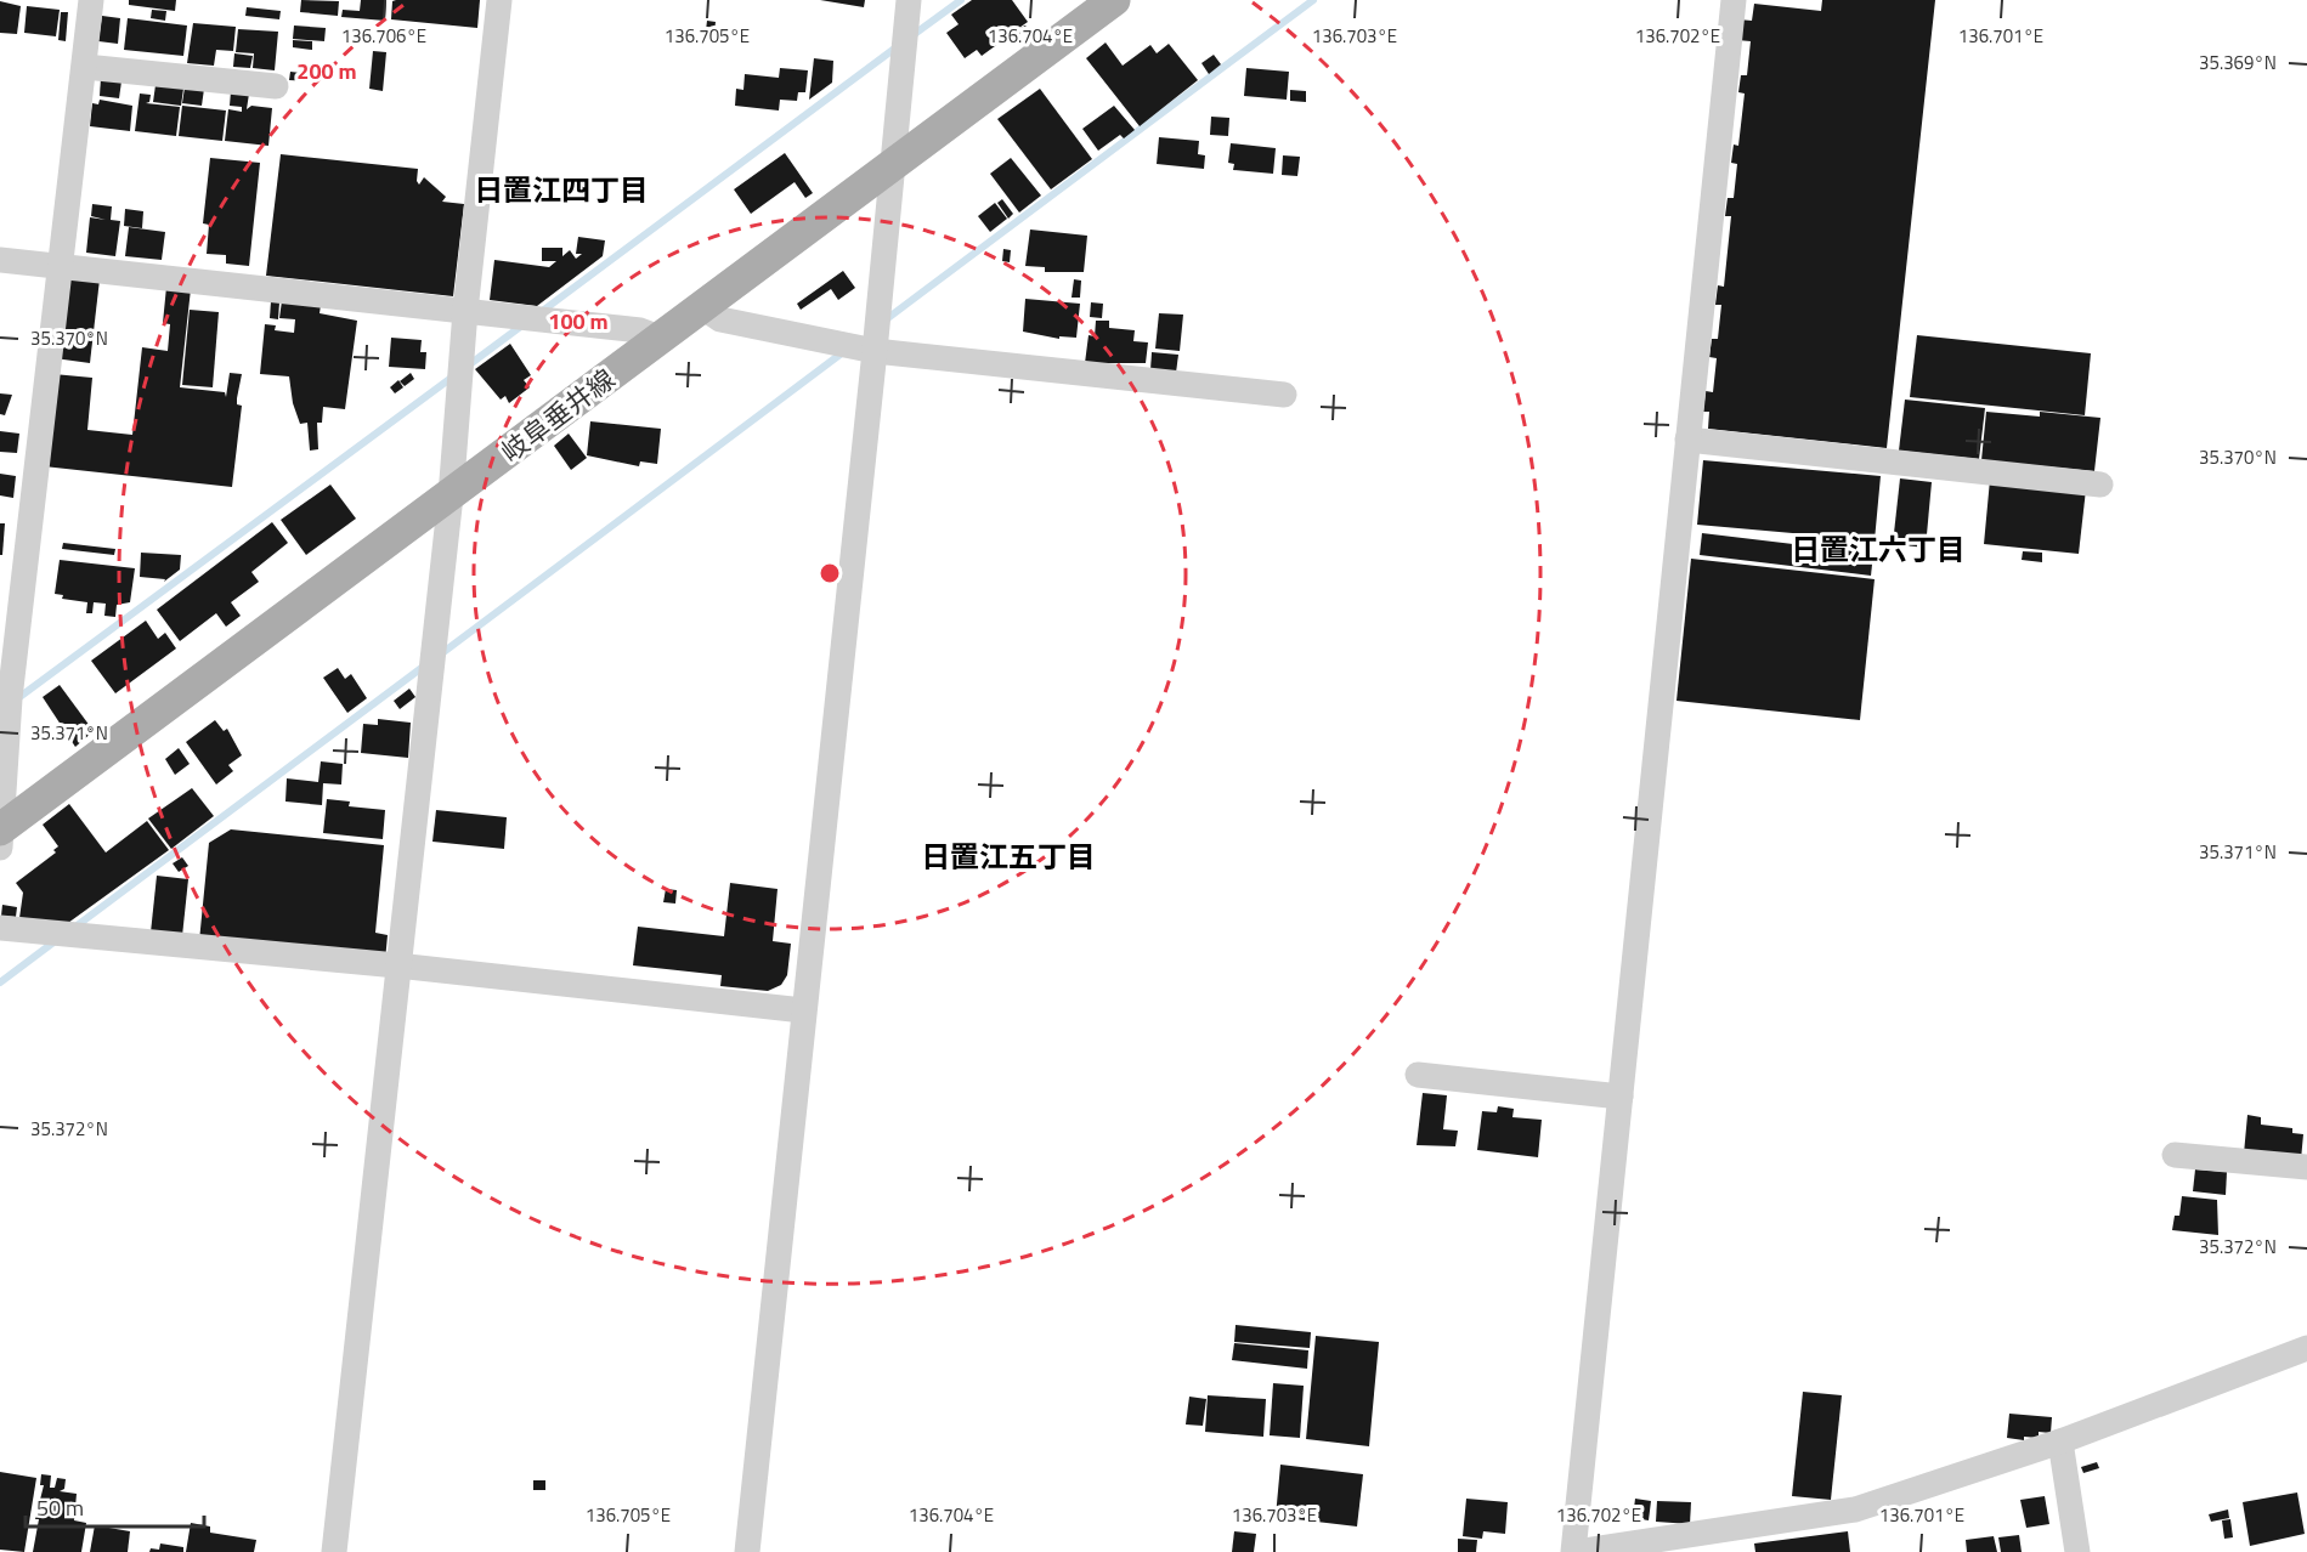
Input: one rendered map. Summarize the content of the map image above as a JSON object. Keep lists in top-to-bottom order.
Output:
{
  "streets": {
    "main road": ["岐阜垂井線"]
  },
  "districts": ["日置江四丁目", "日置江六丁目", "日置江五丁目"],
  "scale_bar": "50 m",
  "coordinates": [
    "136.704°E",
    "136.703°E",
    "136.701°E",
    "136.706°E",
    "136.705°E",
    "136.702°E",
    "35.369°N",
    "35.370°N",
    "35.371°N",
    "35.372°N"
  ],
  "rings": ["200 m", "100 m"]
}
